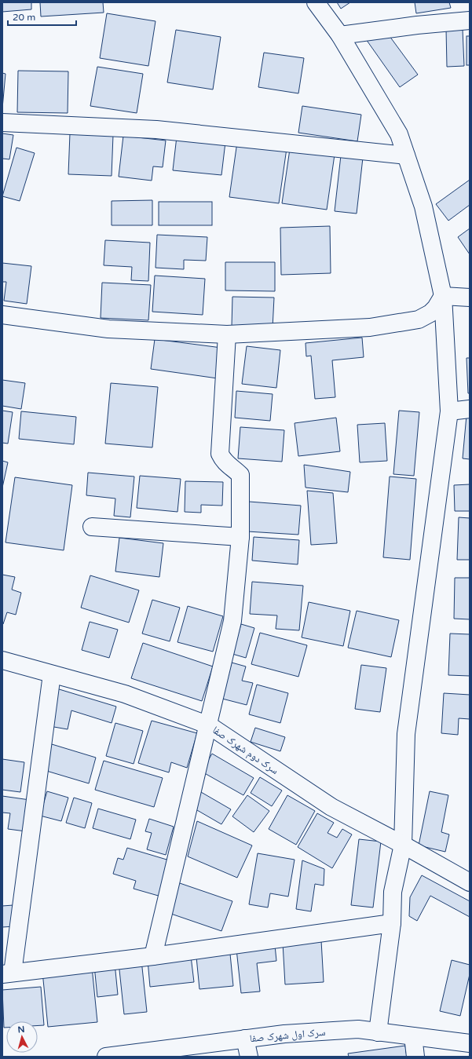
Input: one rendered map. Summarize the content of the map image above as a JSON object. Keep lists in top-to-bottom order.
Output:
{
  "streets": {
    "street": ["سرک دوم شهرک صفا", "سرک اول شهرک صفا"]
  },
  "scale_bar": "20 m",
  "north": "top"
}
